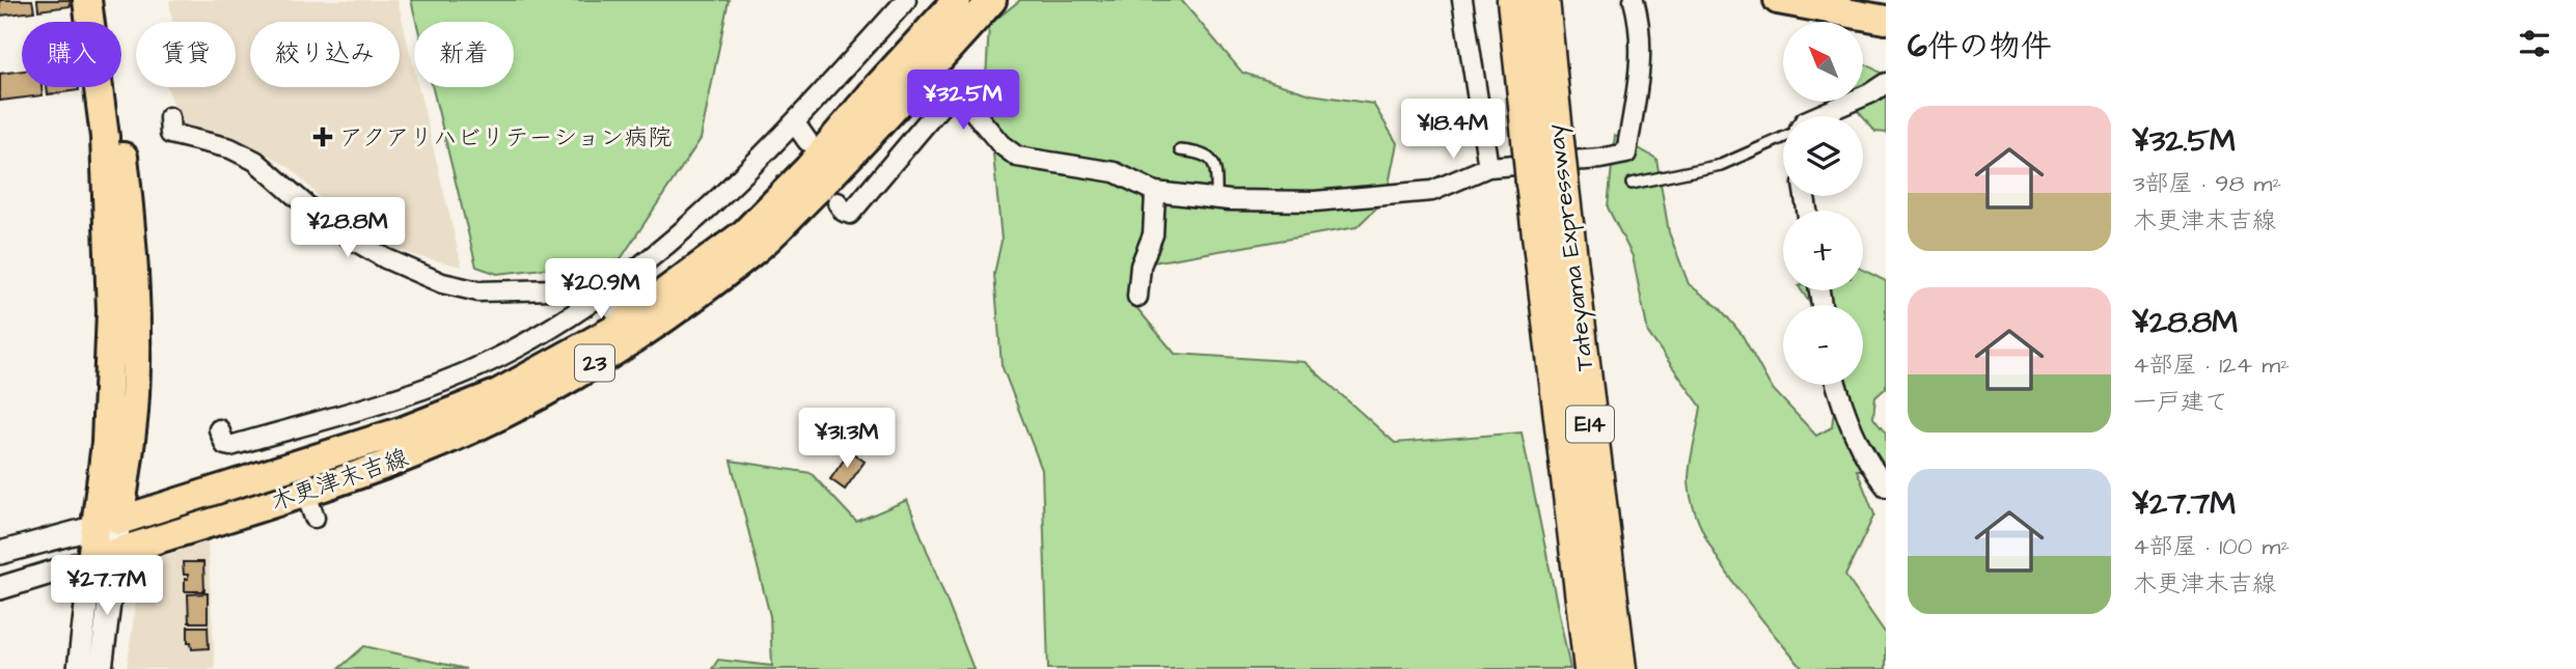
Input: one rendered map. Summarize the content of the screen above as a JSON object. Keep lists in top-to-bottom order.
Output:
{
  "streets": {
    "highway": ["Tateyama Expressway", "E14"],
    "main road": ["23", "木更津末吉線"]
  },
  "places": {
    "health": ["アクアリハビリテーション病院"]
  },
  "north": "top left",
  "page": {
    "heading": "6件の物件",
    "map_buttons": ["+", "−"],
    "chip": [
      "購入",
      "賃貸",
      "絞り込み",
      "新着"
    ],
    "price": [
      "¥32.5M",
      "¥18.4M",
      "¥28.8M",
      "¥20.9M",
      "¥31.3M",
      "¥27.7M"
    ],
    "list": [
      {
        "name": "¥32.5M",
        "note": "3部屋 · 98 m² · 木更津末吉線"
      },
      {
        "name": "¥28.8M",
        "note": "4部屋 · 124 m² · 一戸建て"
      },
      {
        "name": "¥27.7M",
        "note": "4部屋 · 100 m² · 木更津末吉線"
      }
    ]
  }
}
